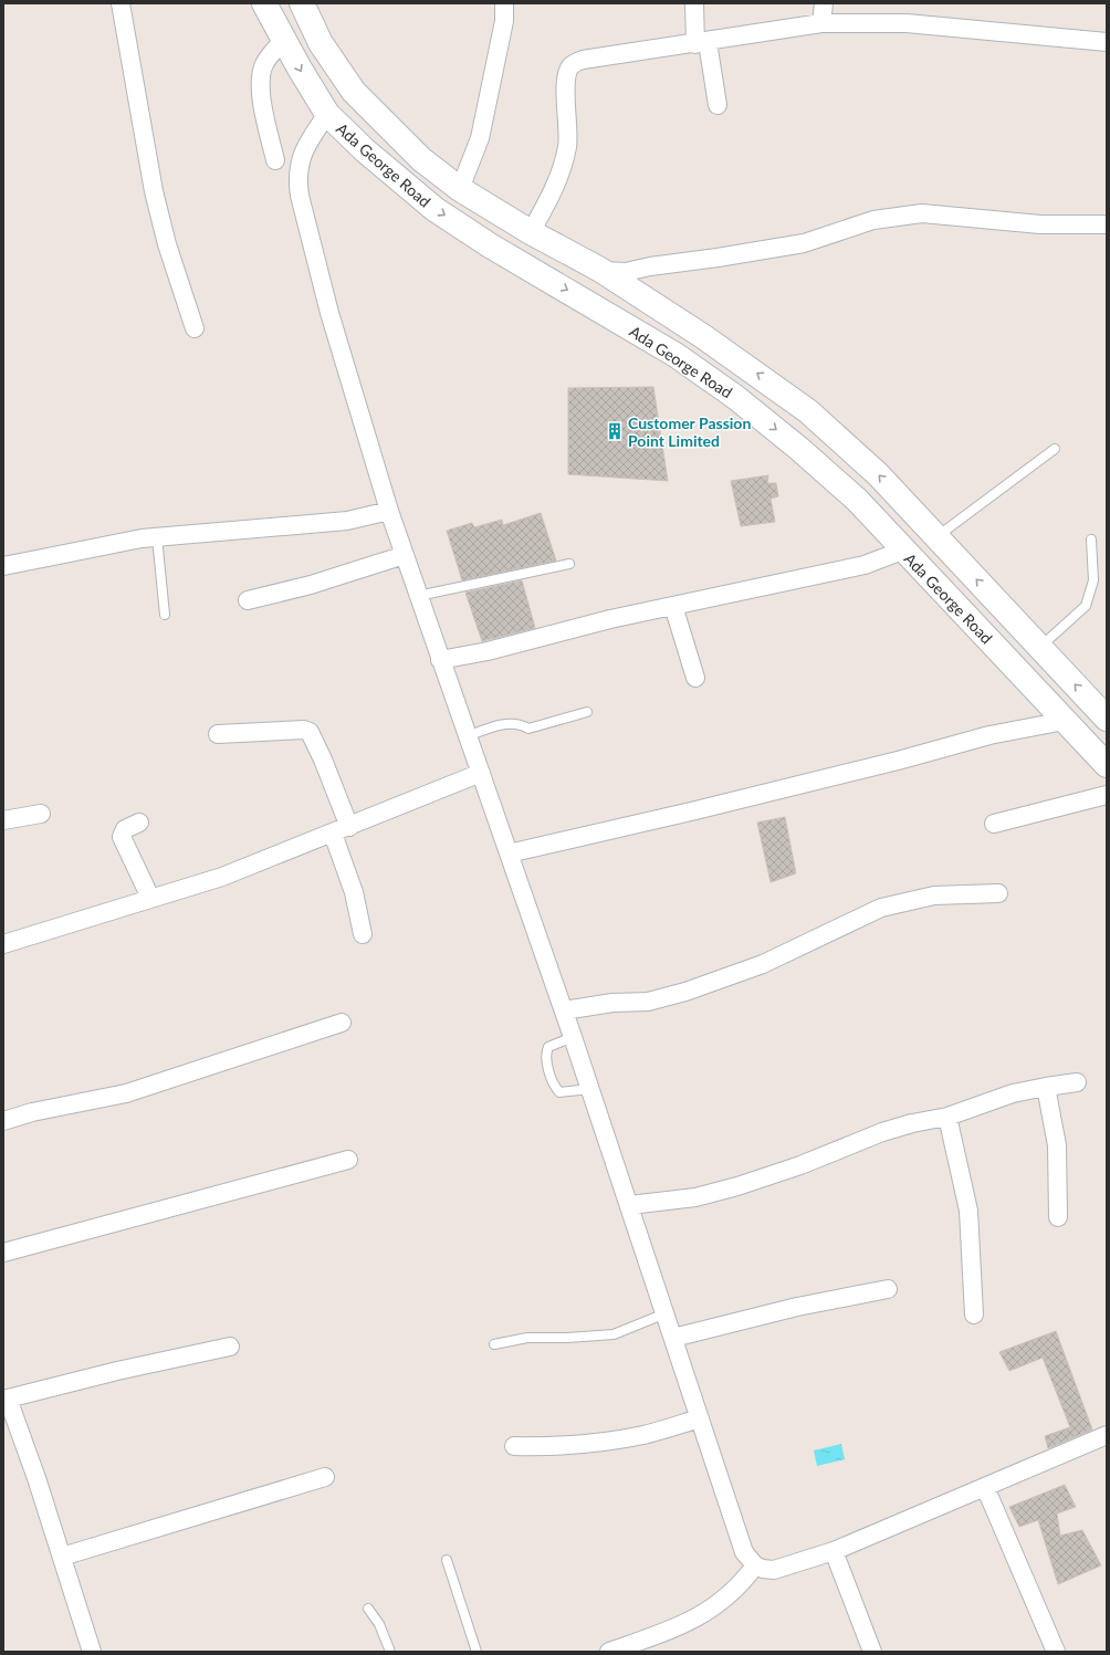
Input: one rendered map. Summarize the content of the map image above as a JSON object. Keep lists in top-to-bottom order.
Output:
{
  "streets": {
    "main road": ["Ada George Road"]
  },
  "places": {
    "building": ["Customer Passion Point Limited"]
  }
}
